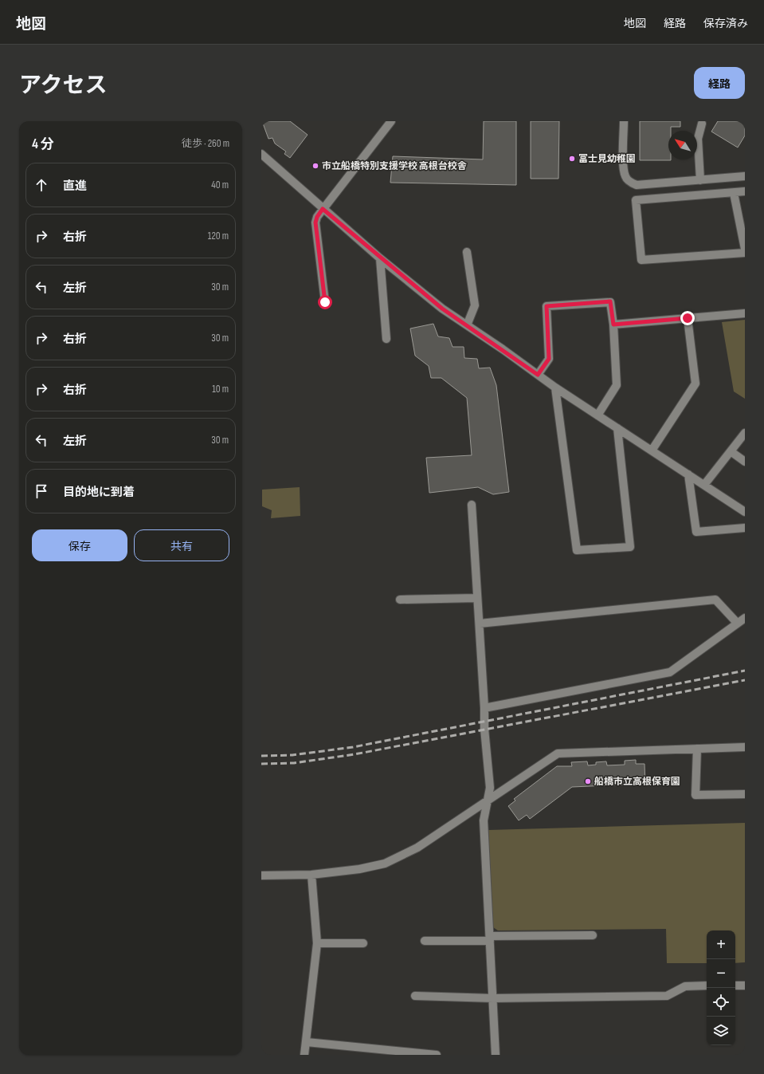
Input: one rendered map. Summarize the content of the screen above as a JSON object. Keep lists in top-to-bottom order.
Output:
{
  "places": ["冨士見幼稚園", "市立船橋特別支援学校 高根台校舎", "船橋市立高根保育園"],
  "north": "top left",
  "page": {
    "header": "地図",
    "nav": ["地図", "経路", "保存済み"],
    "title": "アクセス",
    "buttons": [
      "経路",
      ["保存", "共有"]
    ],
    "heading": ["4 分", "徒歩 · 260 m"],
    "list": [
      ["直進", "40 m"],
      ["右折", "120 m"],
      ["左折", "30 m"],
      ["右折", "30 m"],
      ["右折", "10 m"],
      ["左折", "30 m"],
      "目的地に到着"
    ],
    "map_buttons": ["+", "−"]
  }
}
